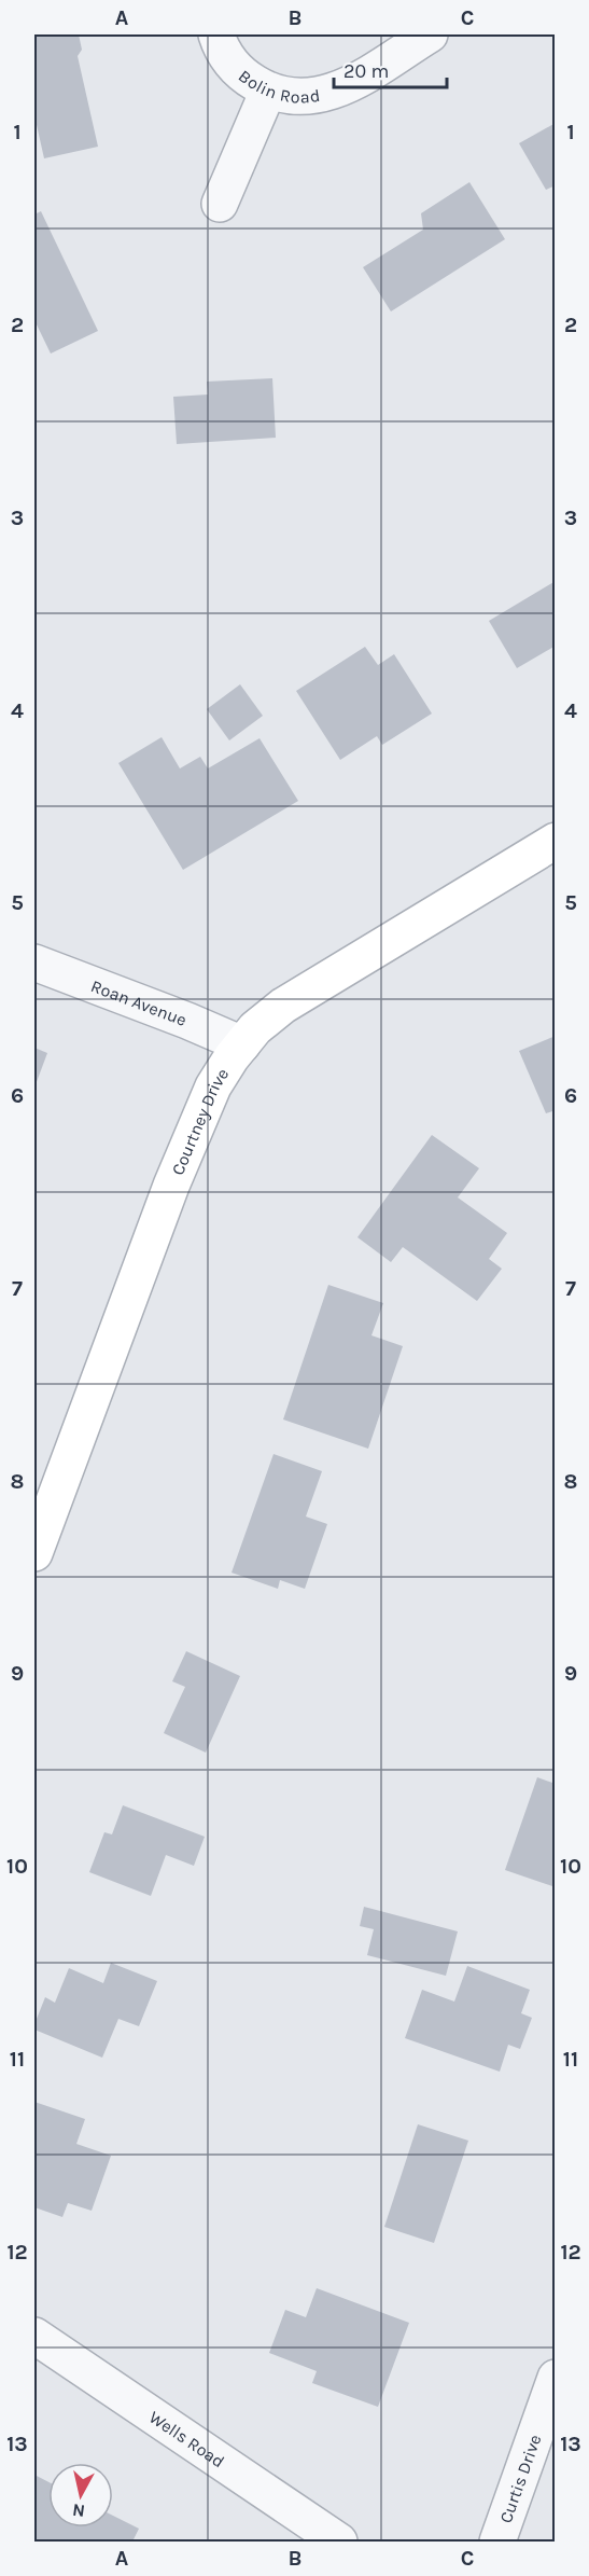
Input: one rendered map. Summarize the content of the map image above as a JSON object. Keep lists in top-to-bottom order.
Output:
{
  "streets": {
    "street": [
      "Bolin Road",
      "Roan Avenue",
      "Courtney Drive",
      "Wells Road",
      "Curtis Drive"
    ]
  },
  "crossings": [
    ["Roan Avenue", "Courtney Drive"]
  ],
  "scale_bar": "20 m",
  "north": "bottom",
  "grid": {
    "columns": ["A", "B", "C"],
    "rows": [
      "1",
      "2",
      "3",
      "4",
      "5",
      "6",
      "7",
      "8",
      "9",
      "10",
      "11",
      "12",
      "13"
    ]
  }
}
